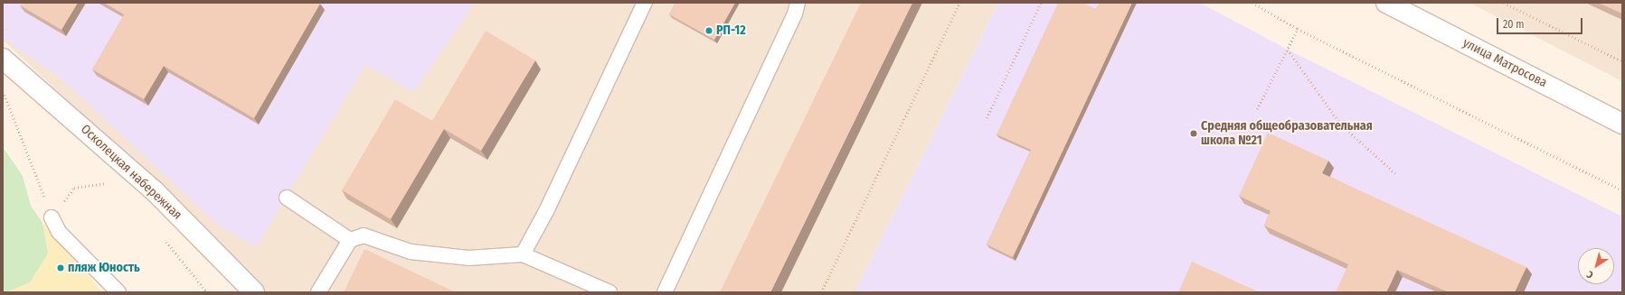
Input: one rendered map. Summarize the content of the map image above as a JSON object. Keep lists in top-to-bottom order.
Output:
{
  "streets": {
    "street": ["улица Матросова", "Осколецкая набережная"]
  },
  "places": ["РП-12", "Средняя общеобразовательная школа №21", "пляж Юность"],
  "scale_bar": "20 m",
  "north": "bottom left"
}
